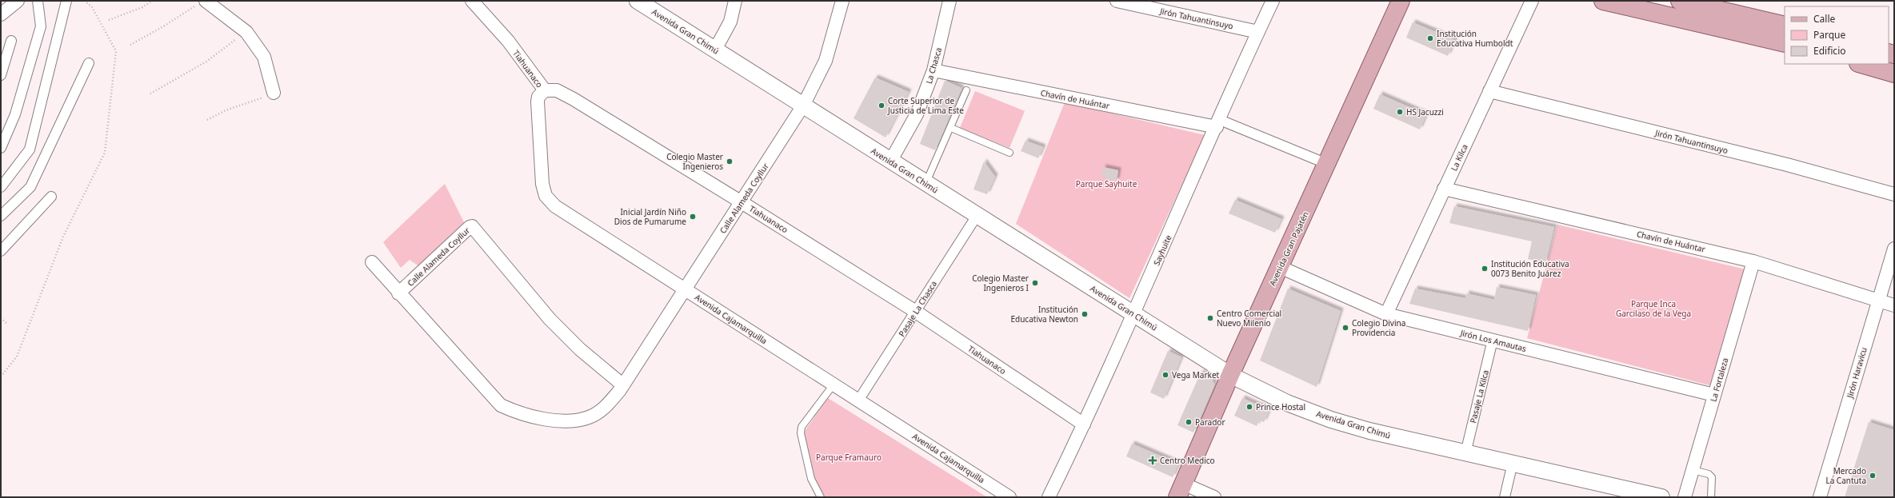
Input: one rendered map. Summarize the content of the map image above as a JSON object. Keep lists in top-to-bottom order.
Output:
{
  "streets": {
    "main road": ["Avenida Gran Pajatén"],
    "street": [
      "Jirón Tahuantinsuyo",
      "Avenida Gran Chimú",
      "La Chasca",
      "Tiahuanaco",
      "Chavín de Huántar",
      "La Kilca",
      "Calle Alameda Coyllur",
      "Sayhuite",
      "Pasaje La Chasca",
      "Avenida Cajamarquilla",
      "Jirón Los Amautas",
      "Jirón Haravicu",
      "La Fortaleza",
      "Pasaje La Kilca"
    ]
  },
  "crossings": [
    ["Jirón Tahuantinsuyo", "La Kilca"],
    ["Jirón Tahuantinsuyo", "Sayhuite"],
    ["Avenida Gran Chimú", "La Chasca"],
    ["Avenida Gran Chimú", "Calle Alameda Coyllur"],
    ["Avenida Gran Chimú", "Avenida Gran Pajatén"],
    ["Avenida Gran Chimú", "Sayhuite"],
    ["Avenida Gran Chimú", "Pasaje La Chasca"],
    ["Avenida Gran Chimú", "Pasaje La Kilca"],
    ["La Chasca", "Chavín de Huántar"],
    ["Tiahuanaco", "Calle Alameda Coyllur"],
    ["Tiahuanaco", "Sayhuite"],
    ["Tiahuanaco", "Pasaje La Chasca"],
    ["Tiahuanaco", "Avenida Cajamarquilla"],
    ["Chavín de Huántar", "La Kilca"],
    ["Chavín de Huántar", "Sayhuite"],
    ["Chavín de Huántar", "Jirón Haravicu"],
    ["Chavín de Huántar", "La Fortaleza"],
    ["La Kilca", "Jirón Los Amautas"],
    ["Calle Alameda Coyllur", "Avenida Cajamarquilla"],
    ["Avenida Gran Pajatén", "Jirón Los Amautas"],
    ["Pasaje La Chasca", "Avenida Cajamarquilla"],
    ["Jirón Los Amautas", "La Fortaleza"],
    ["Jirón Los Amautas", "Pasaje La Kilca"]
  ],
  "parks": ["Parque Sayhuite", "Parque Inca Garcilaso de la Vega", "Parque Framauro"],
  "places": {
    "other": [
      "Institución Educativa Humboldt",
      "Corte Superior de Justicia de Lima Este",
      "HS Jacuzzi",
      "Colegio Master Ingenieros",
      "Inicial Jardín Niño Dios de Pumarume",
      "Institución Educativa 0073 Benito Juárez",
      "Colegio Master Ingenieros I",
      "Institución Educativa Newton",
      "Centro Comercial Nuevo Milenio",
      "Colegio Divina Providencia",
      "Vega Market",
      "Prince Hostal",
      "Parador",
      "Mercado La Cantuta"
    ],
    "health": ["Centro Medico"]
  },
  "legend": ["Calle", "Parque", "Edificio"]
}
